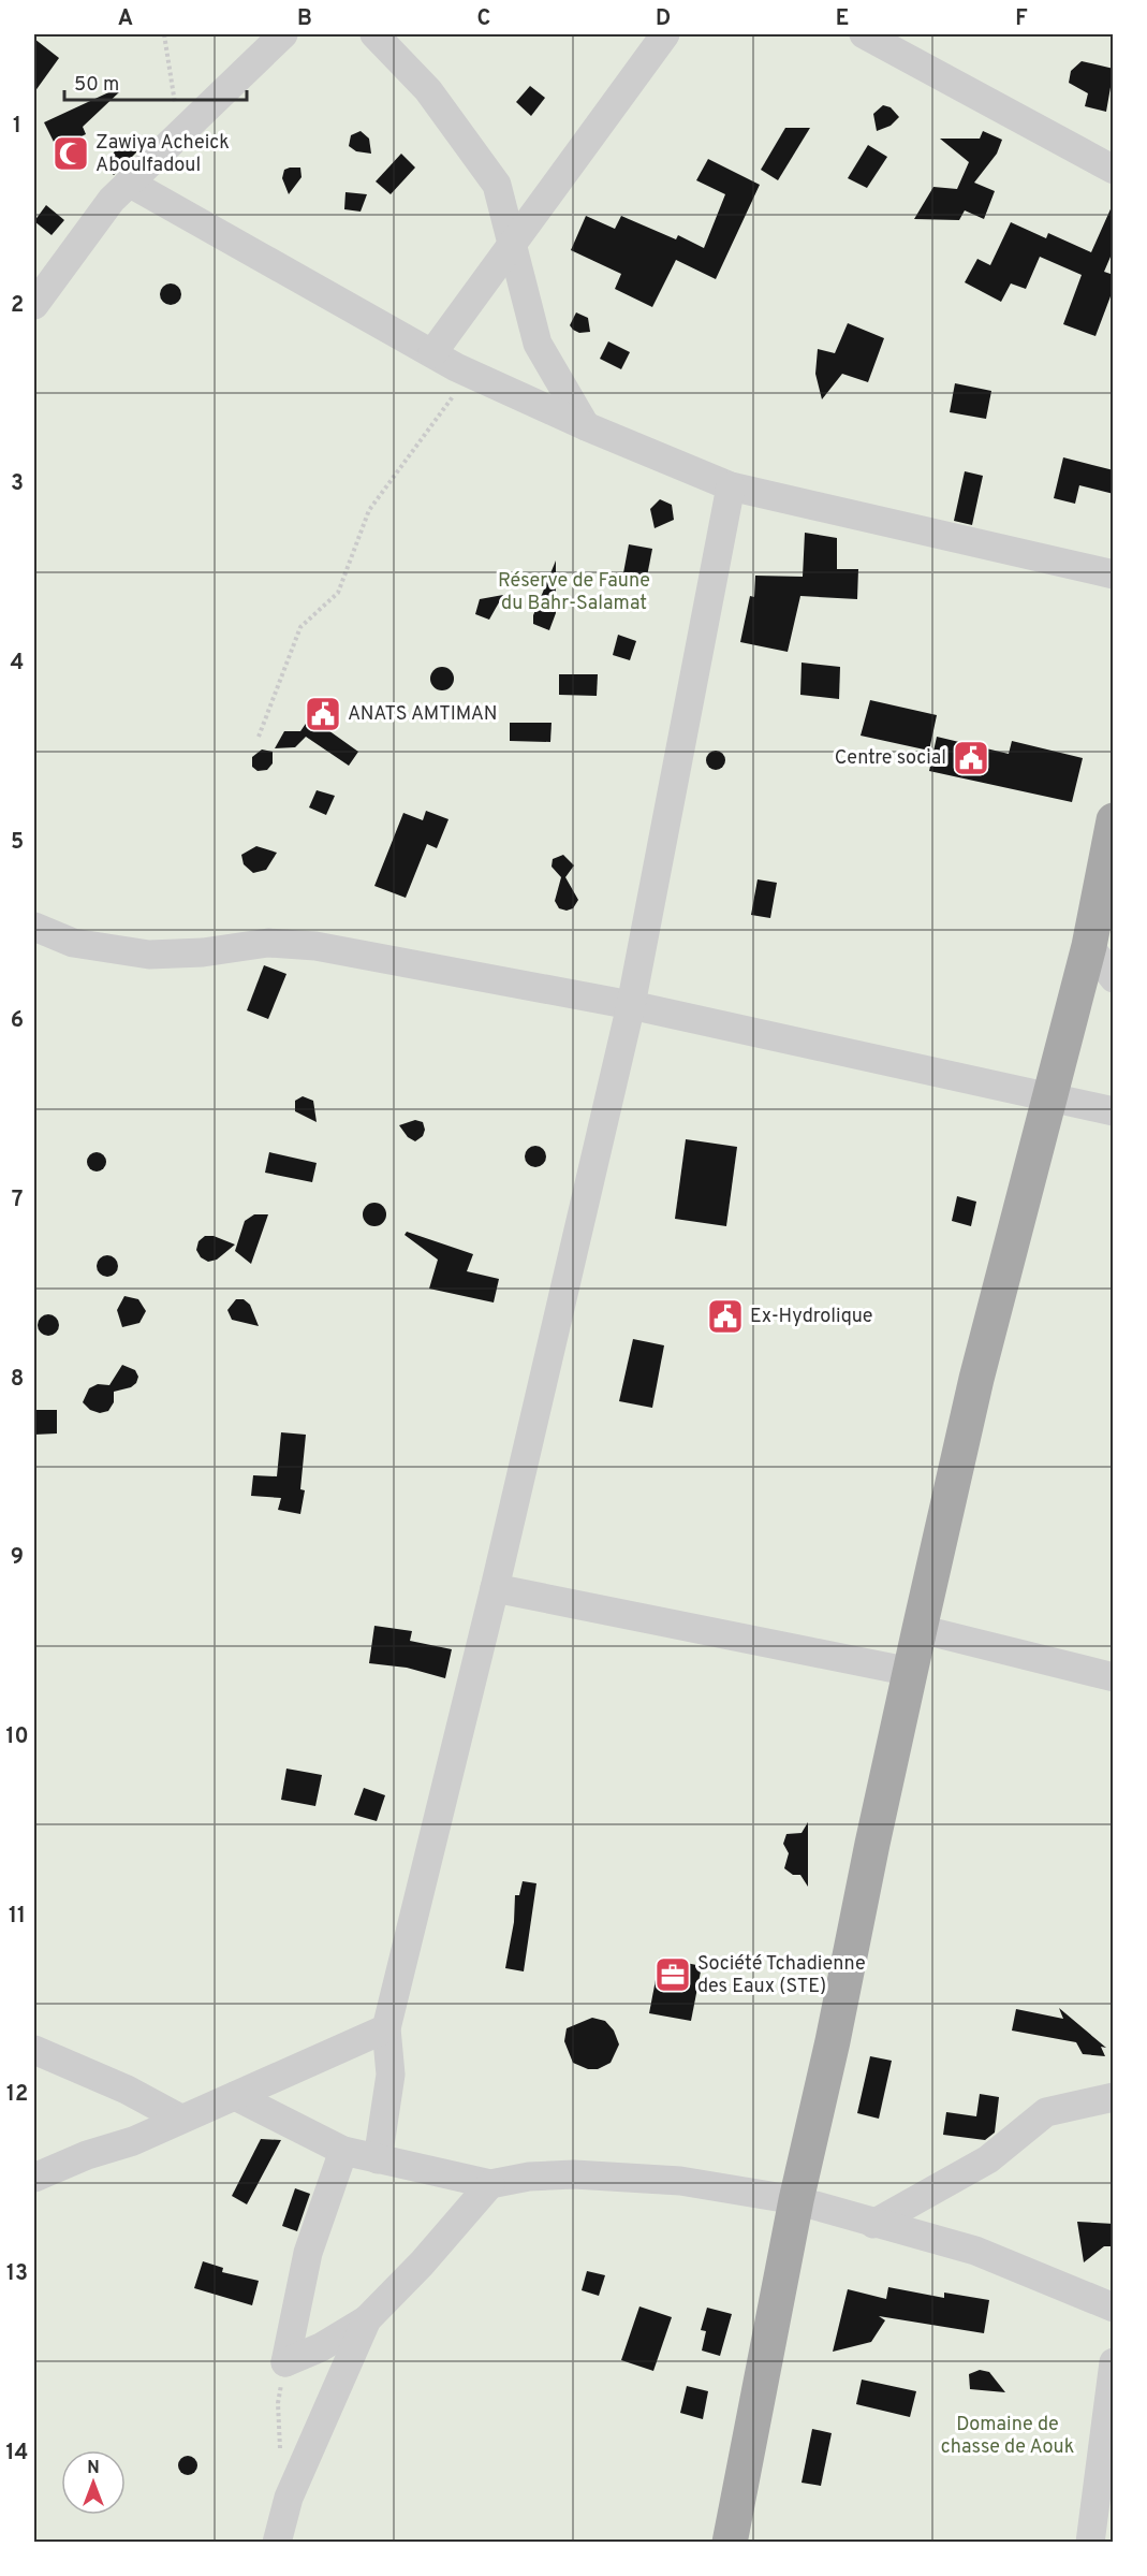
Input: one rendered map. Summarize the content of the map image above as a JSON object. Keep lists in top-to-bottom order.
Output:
{
  "parks": ["Réserve de Faune du Bahr-Salamat", "Domaine de chasse de Aouk"],
  "places": {
    "mosque": ["Zawiya Acheick Aboulfadoul"],
    "public building": ["ANATS AMTIMAN", "Centre social", "Ex-Hydrolique"],
    "office": ["Société Tchadienne des Eaux (STE)"]
  },
  "scale_bar": "50 m",
  "north": "top",
  "grid": {
    "columns": [
      "A",
      "B",
      "C",
      "D",
      "E",
      "F"
    ],
    "rows": [
      "1",
      "2",
      "3",
      "4",
      "5",
      "6",
      "7",
      "8",
      "9",
      "10",
      "11",
      "12",
      "13",
      "14"
    ]
  }
}
